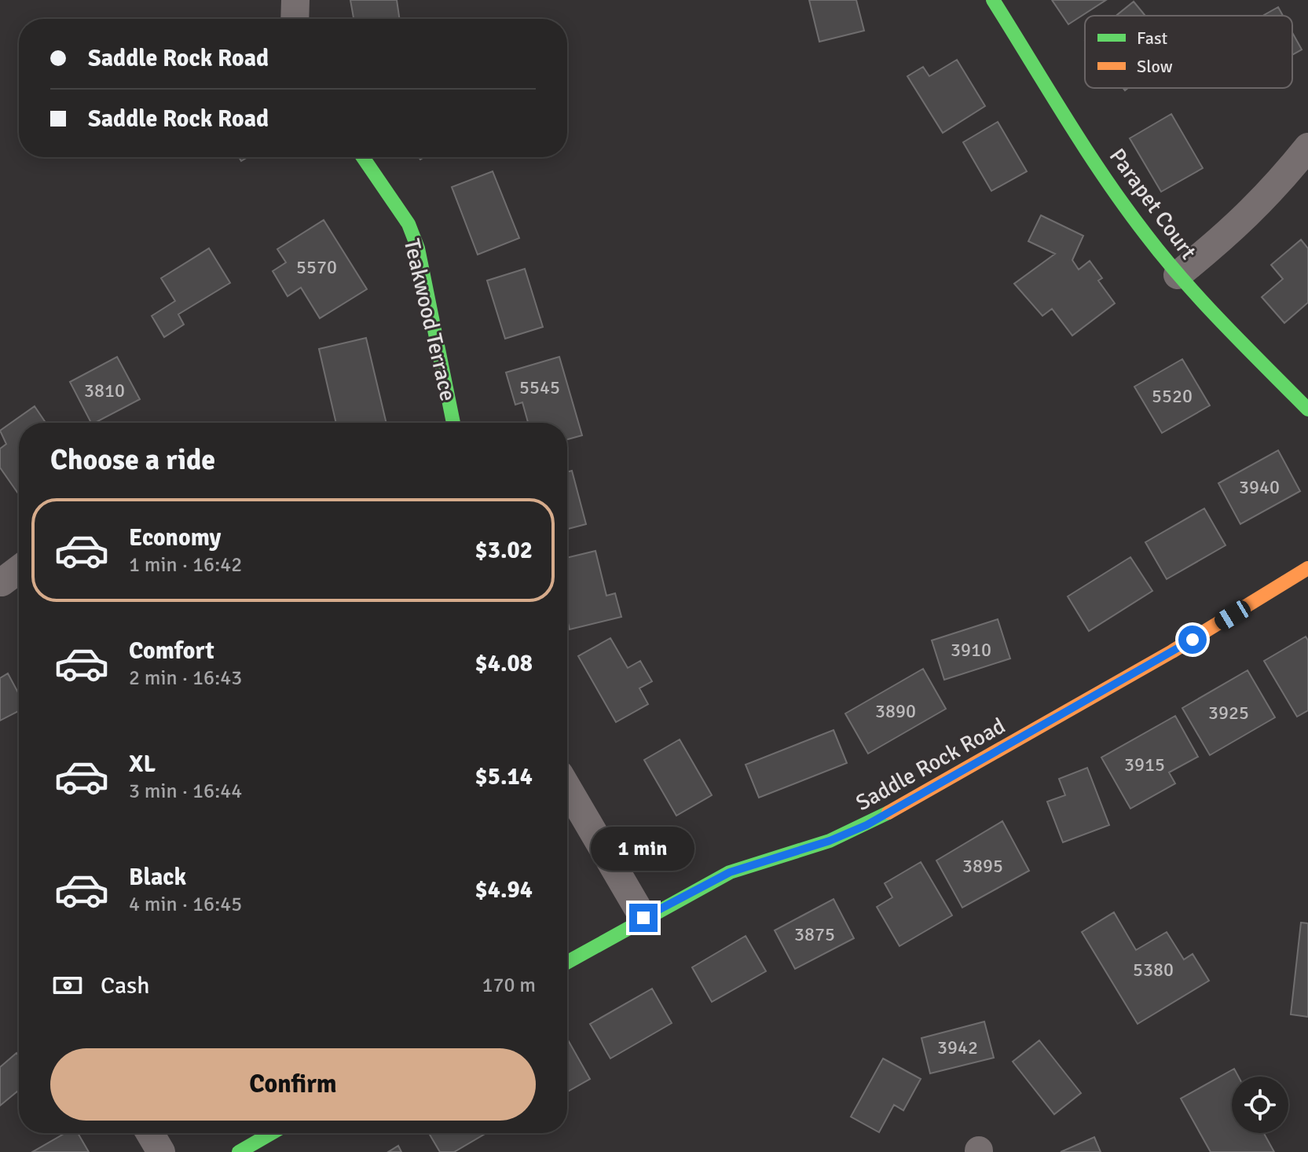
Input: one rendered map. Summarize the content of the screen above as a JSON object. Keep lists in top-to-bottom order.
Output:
{
  "streets": {
    "street": ["Parapet Court", "Teakwood Terrace", "Saddle Rock Road"]
  },
  "house_numbers": [
    "5570",
    "5545",
    "3810",
    "5520",
    "3940",
    "3910",
    "3890",
    "3925",
    "3915",
    "3895",
    "3875",
    "5380",
    "3942"
  ],
  "legend": ["Fast", "Slow"],
  "page": {
    "banner": ["Saddle Rock Road", "Saddle Rock Road"],
    "heading": "Choose a ride",
    "list": [
      {
        "name": "Economy",
        "note": "1 min · 16:42",
        "value": "$3.02"
      },
      {
        "name": "Comfort",
        "note": "2 min · 16:43",
        "value": "$4.08"
      },
      {
        "name": "XL",
        "note": "3 min · 16:44",
        "value": "$5.14"
      },
      {
        "name": "Black",
        "note": "4 min · 16:45",
        "value": "$4.94"
      }
    ],
    "bubble": "1 min",
    "pay": ["Cash", "170 m"],
    "buttons": "Confirm"
  }
}
